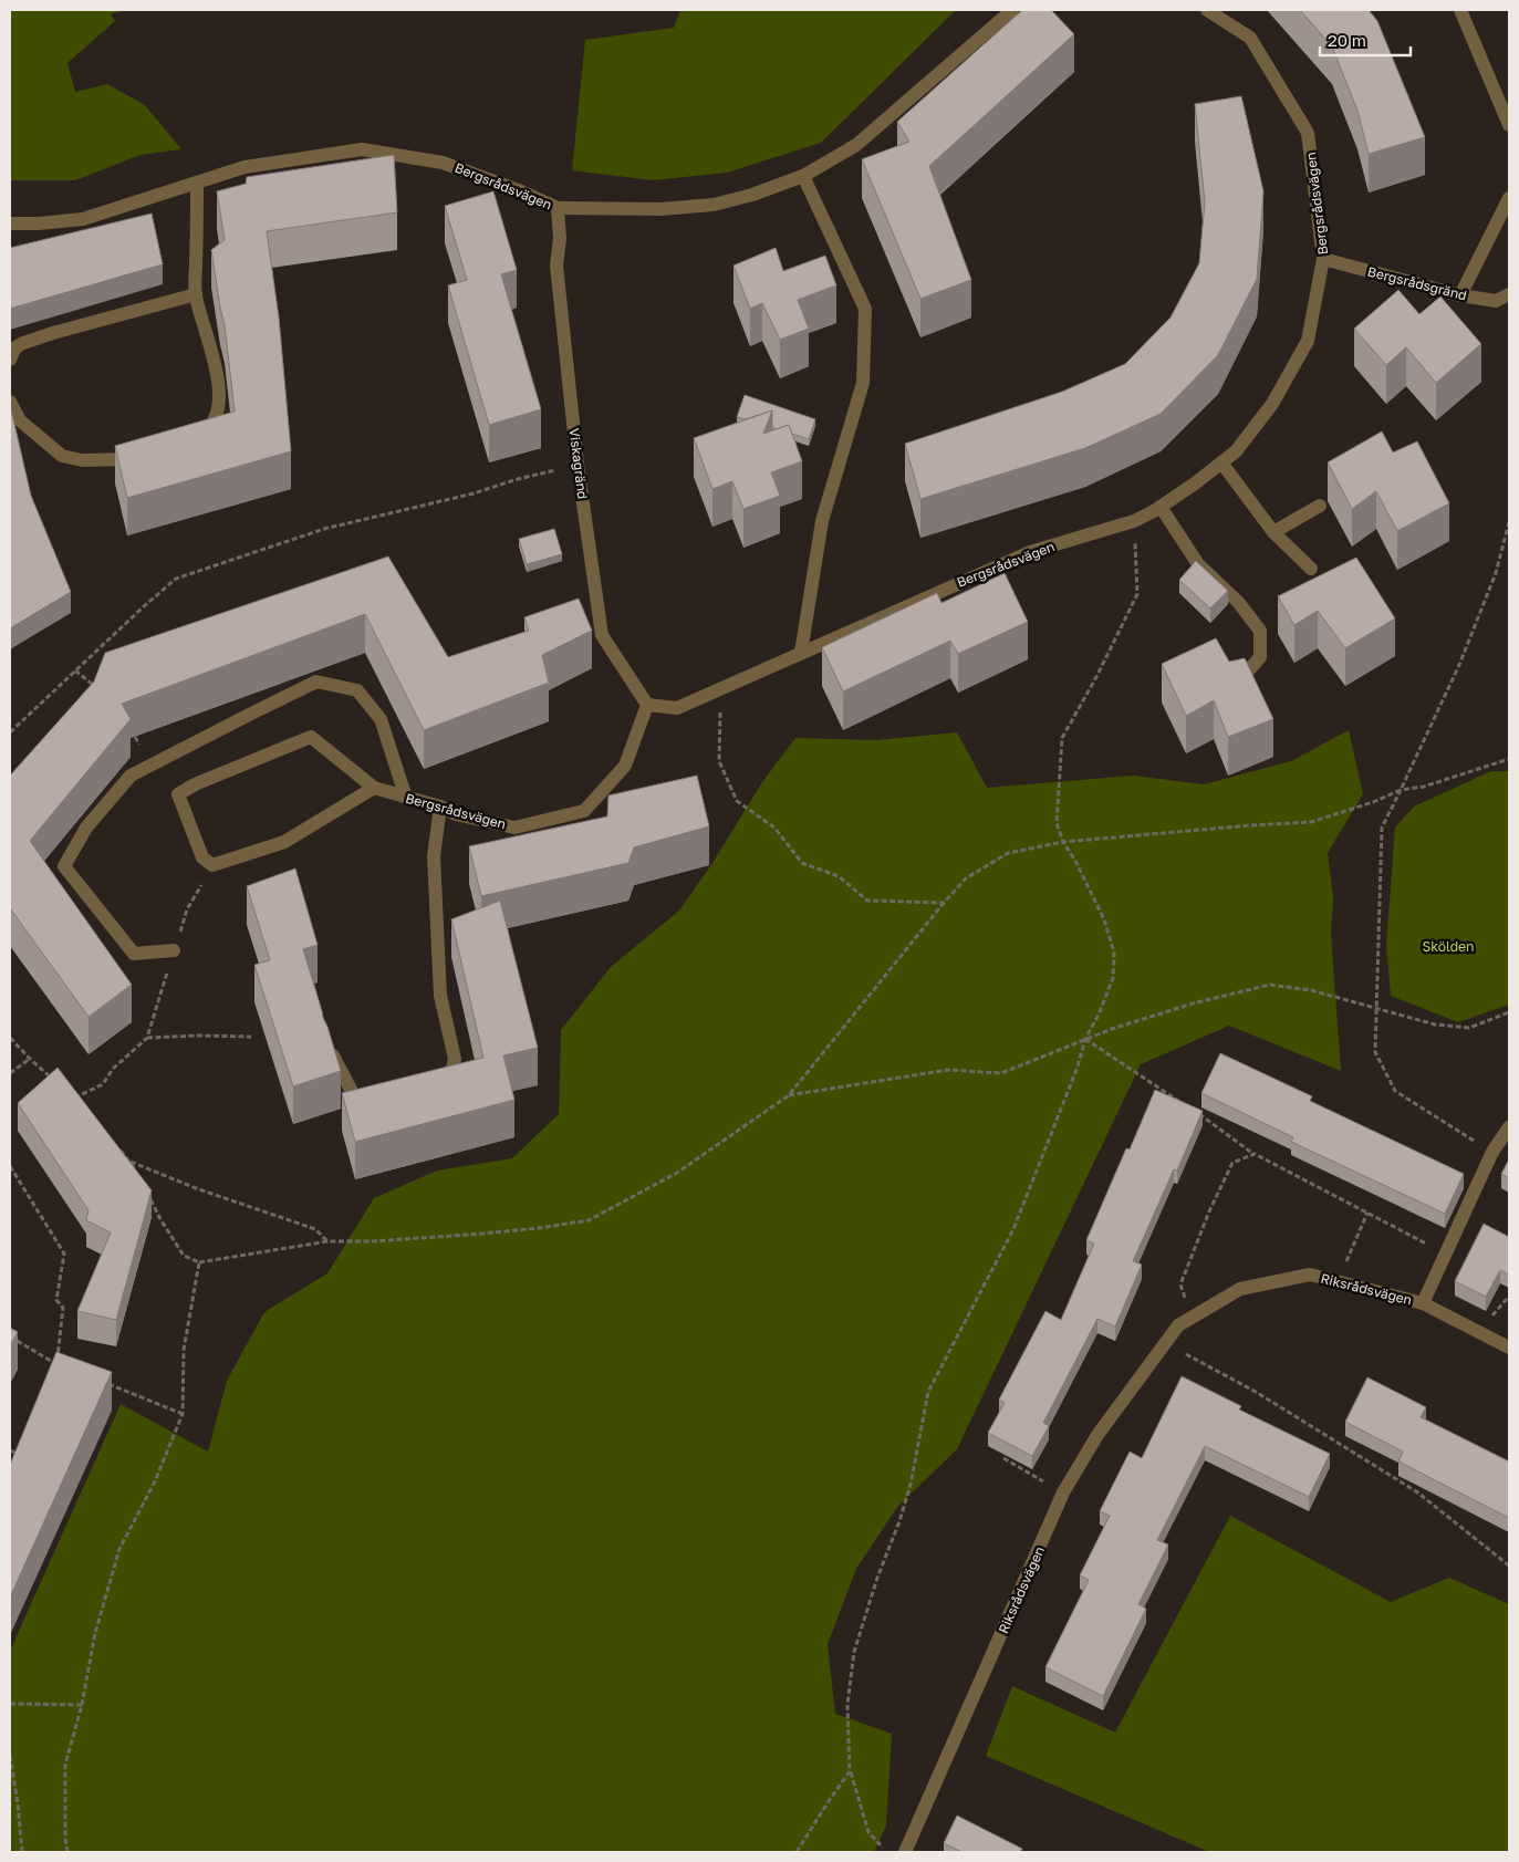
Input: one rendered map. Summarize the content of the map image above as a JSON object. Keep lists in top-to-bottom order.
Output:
{
  "streets": {
    "street": [
      "Bergsrådsvägen",
      "Bergsrådsgränd",
      "Viskagränd",
      "Riksrådsvägen"
    ]
  },
  "crossings": [
    ["Bergsrådsvägen", "Bergsrådsgränd"],
    ["Bergsrådsvägen", "Viskagränd"]
  ],
  "parks": ["Skölden"],
  "scale_bar": "20 m"
}
